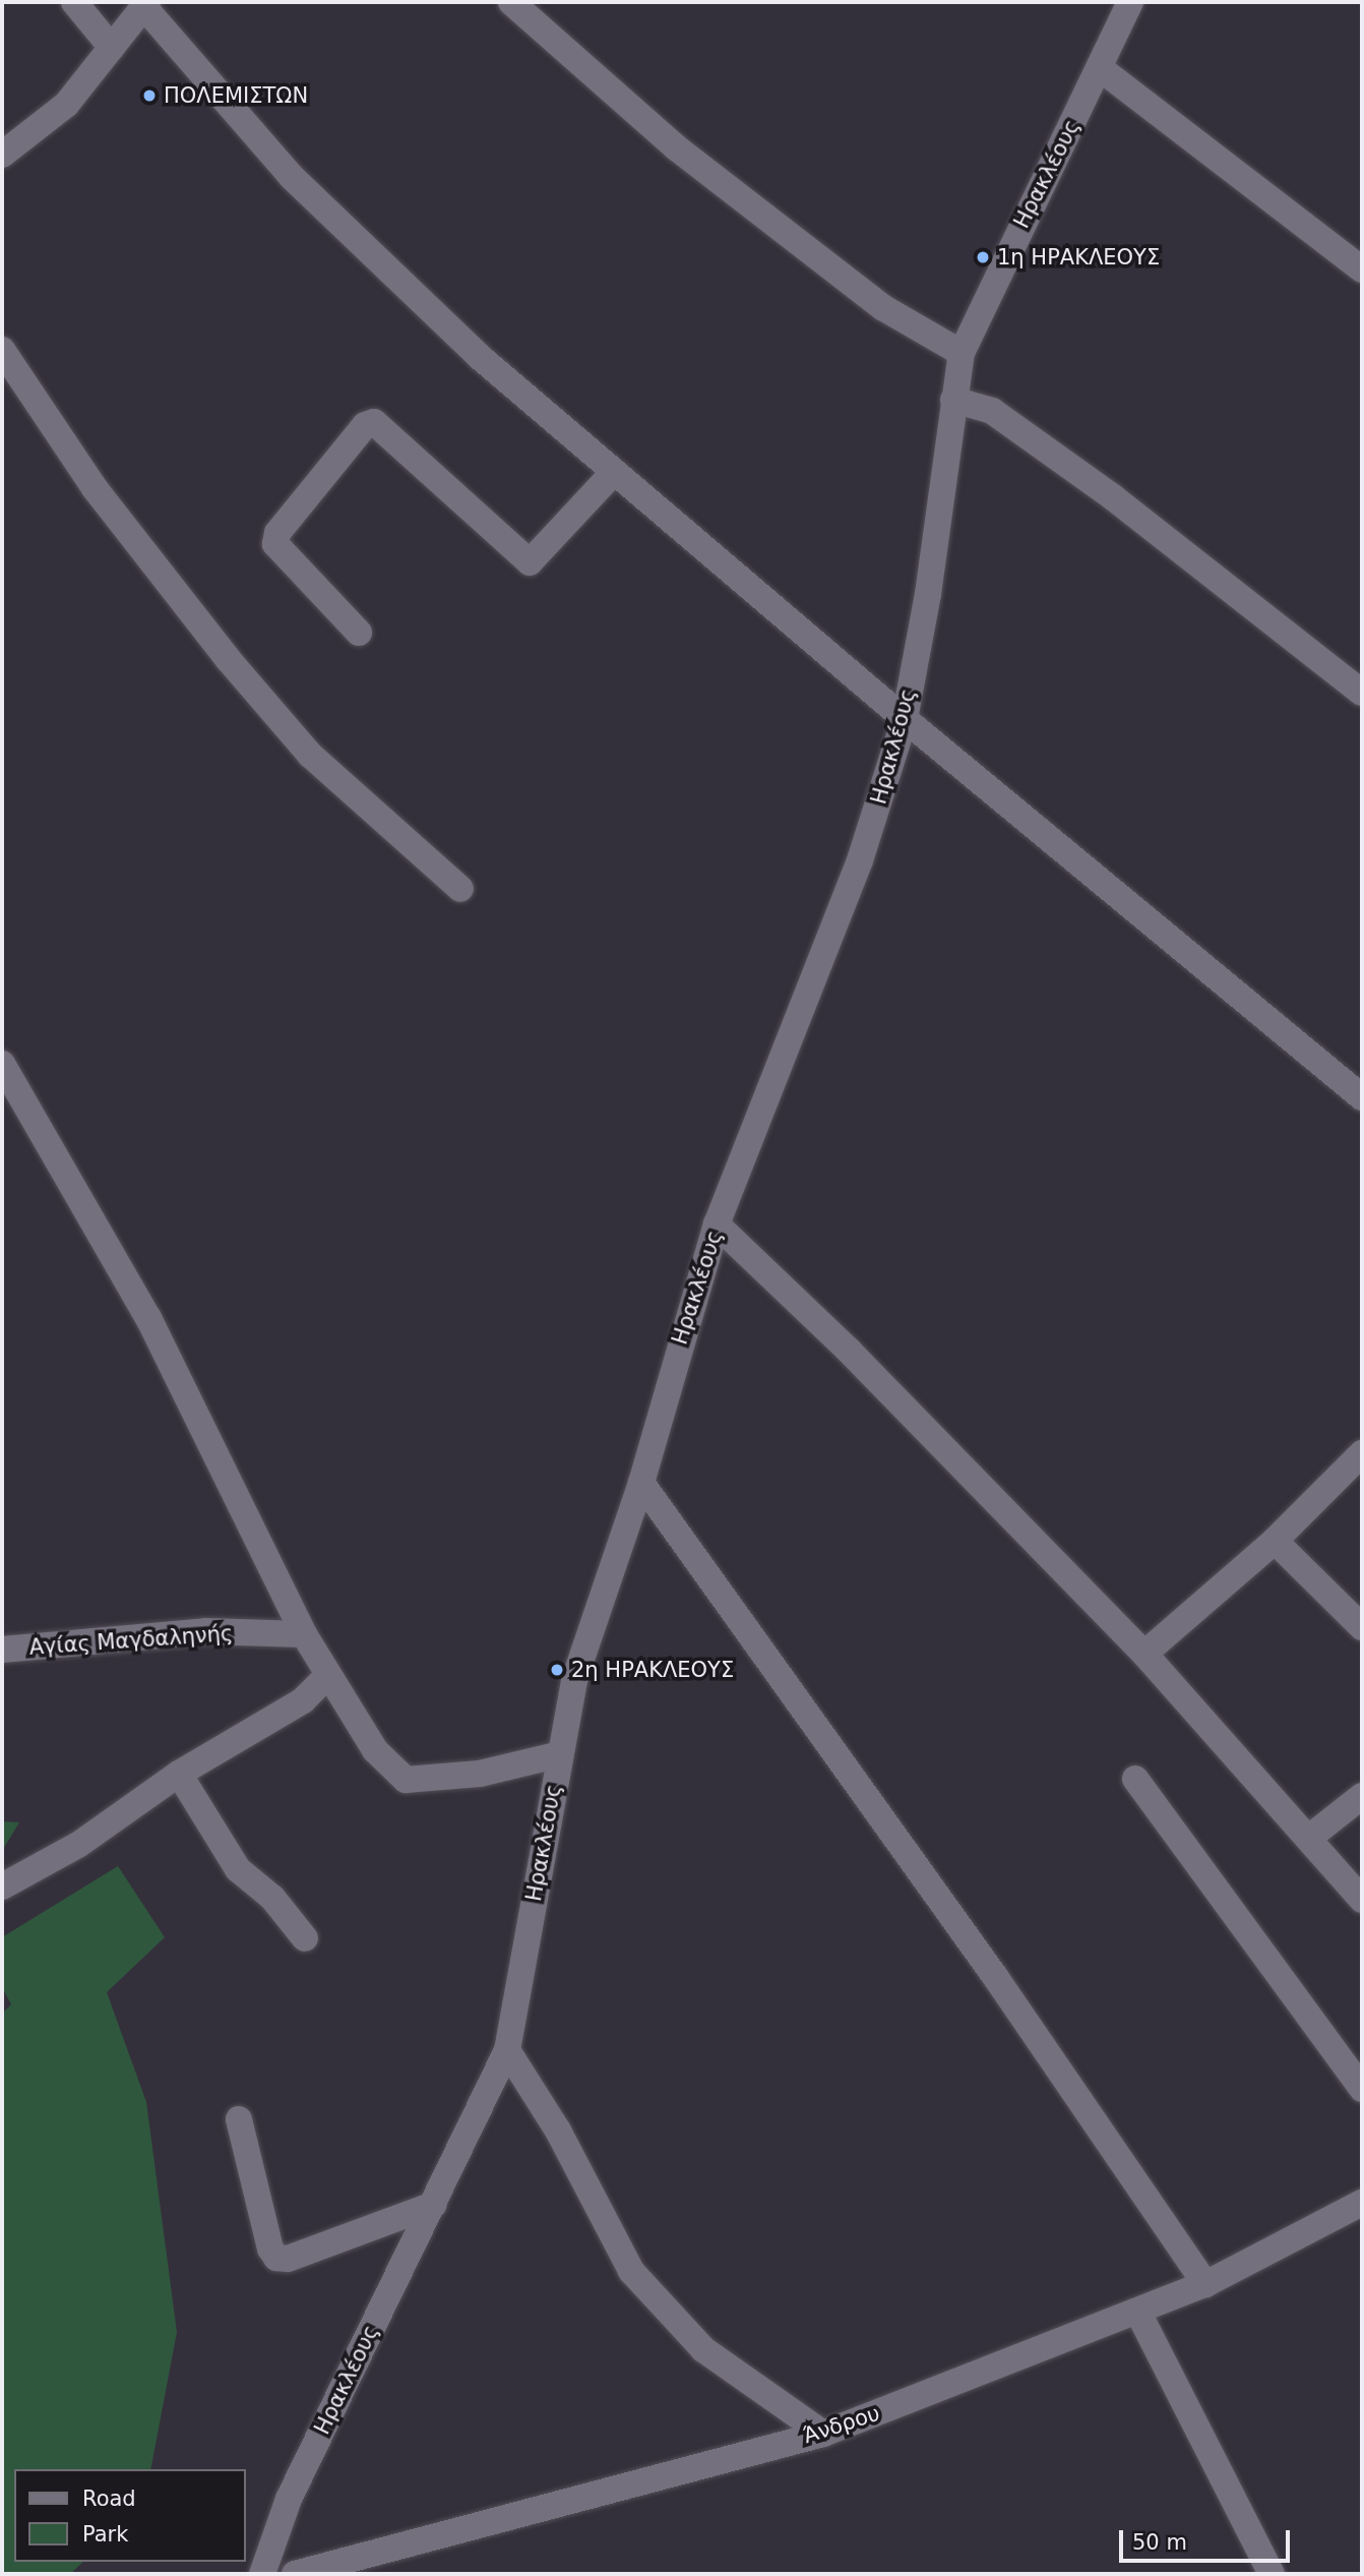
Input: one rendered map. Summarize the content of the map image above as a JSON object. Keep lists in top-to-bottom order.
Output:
{
  "streets": {
    "street": ["Ηρακλέους", "Αγίας Μαγδαληνής", "Άνδρου"]
  },
  "places": ["ΠΟΛΕΜΙΣΤΩΝ", "1η ΗΡΑΚΛΕΟΥΣ", "2η ΗΡΑΚΛΕΟΥΣ"],
  "legend": ["Road", "Park"],
  "scale_bar": "50 m"
}
